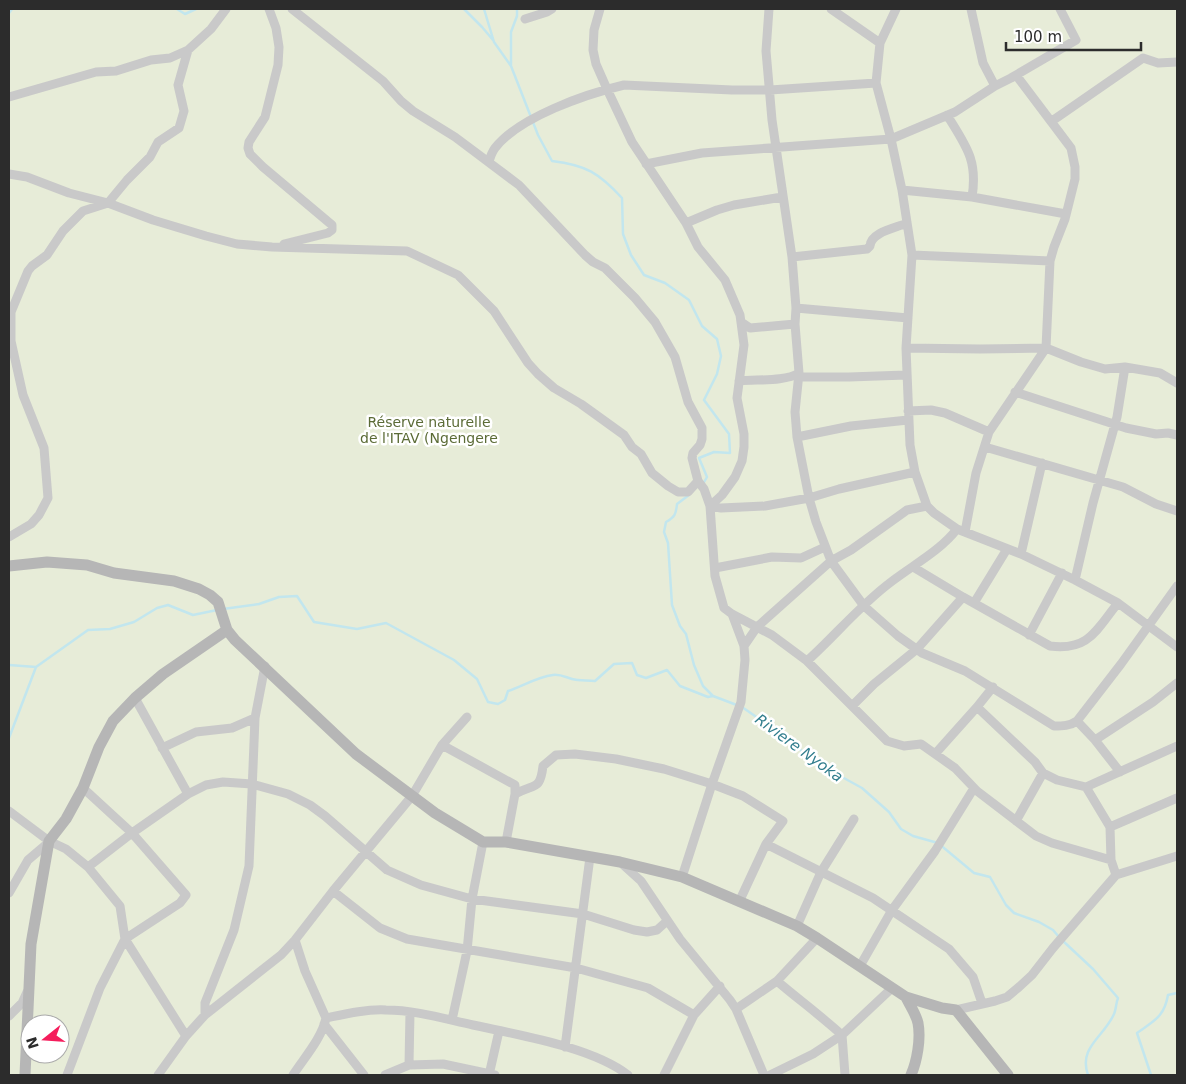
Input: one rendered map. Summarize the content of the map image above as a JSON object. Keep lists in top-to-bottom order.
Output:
{
  "water": ["Riviere Nyoka"],
  "parks": ["Réserve naturelle de l'ITAV (Ngengere"],
  "scale_bar": "100 m",
  "north": "left"
}
